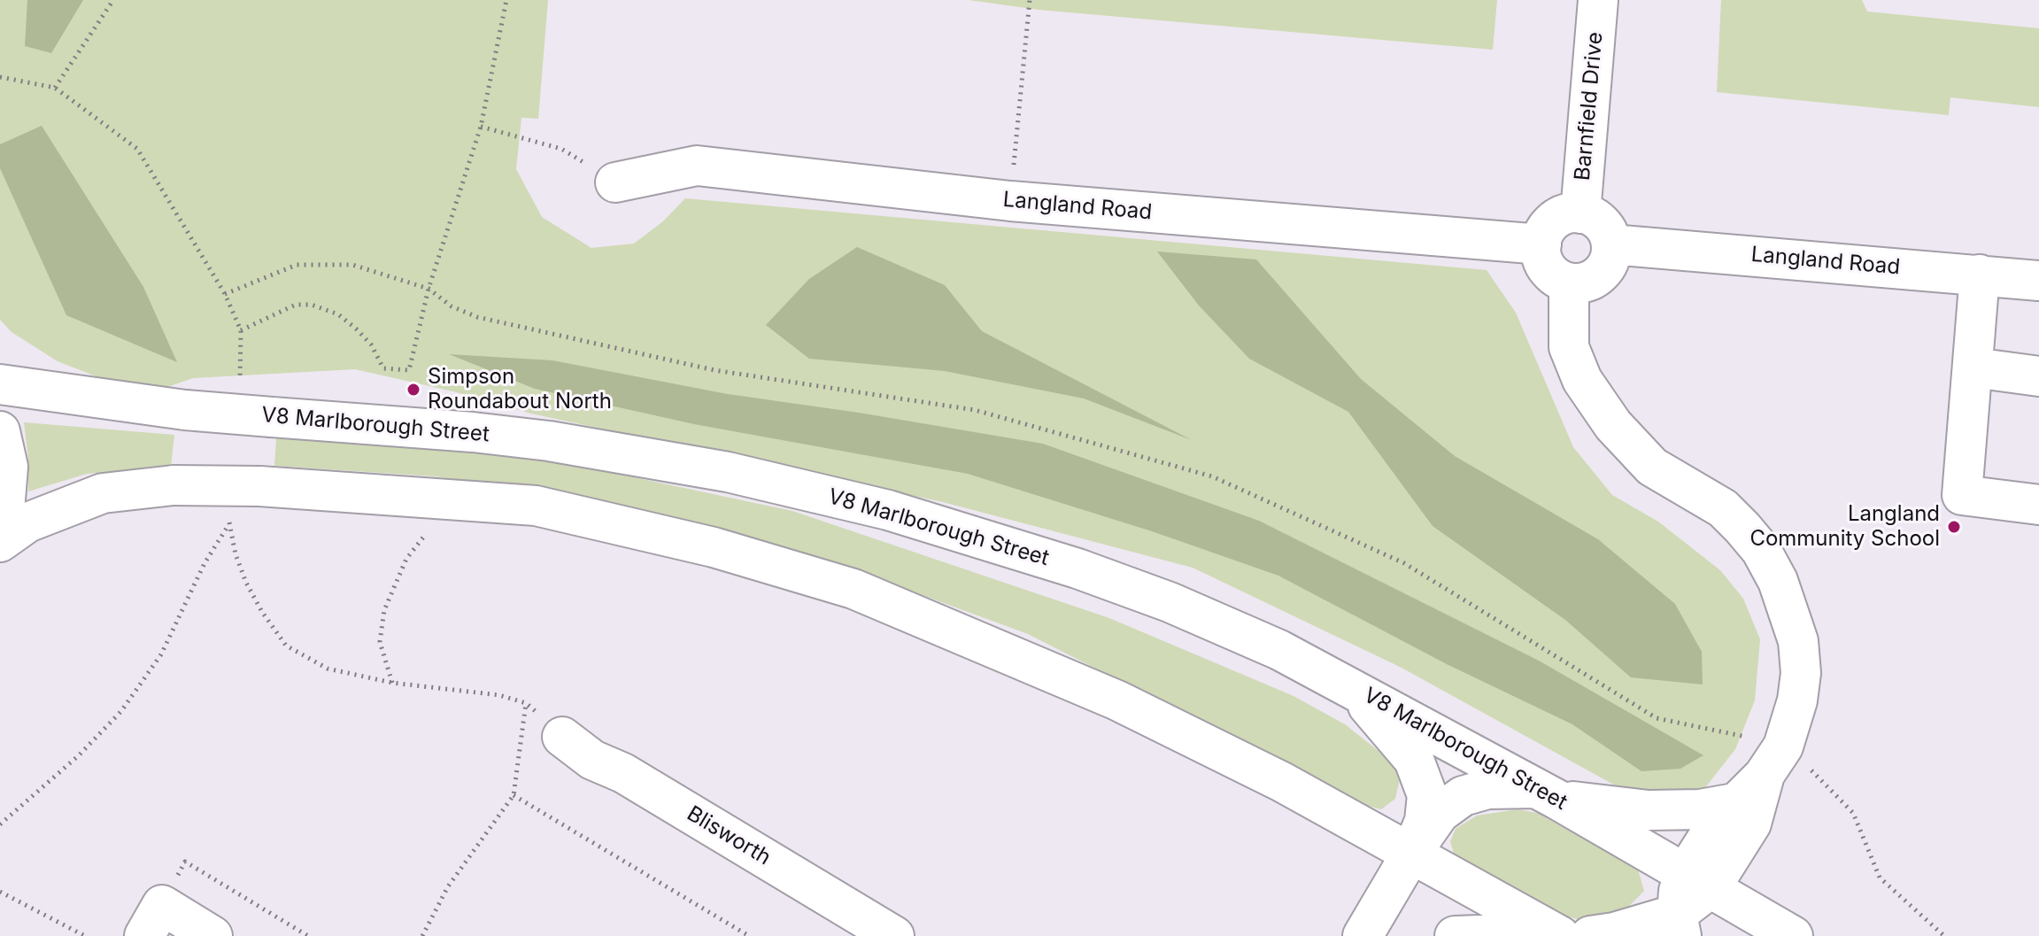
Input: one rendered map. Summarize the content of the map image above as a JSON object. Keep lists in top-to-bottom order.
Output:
{
  "streets": {
    "street": [
      "Barnfield Drive",
      "Langland Road",
      "V8 Marlborough Street",
      "Blisworth"
    ]
  },
  "crossings": [
    ["Barnfield Drive", "Langland Road"]
  ],
  "places": ["Simpson Roundabout North", "Langland Community School"]
}
